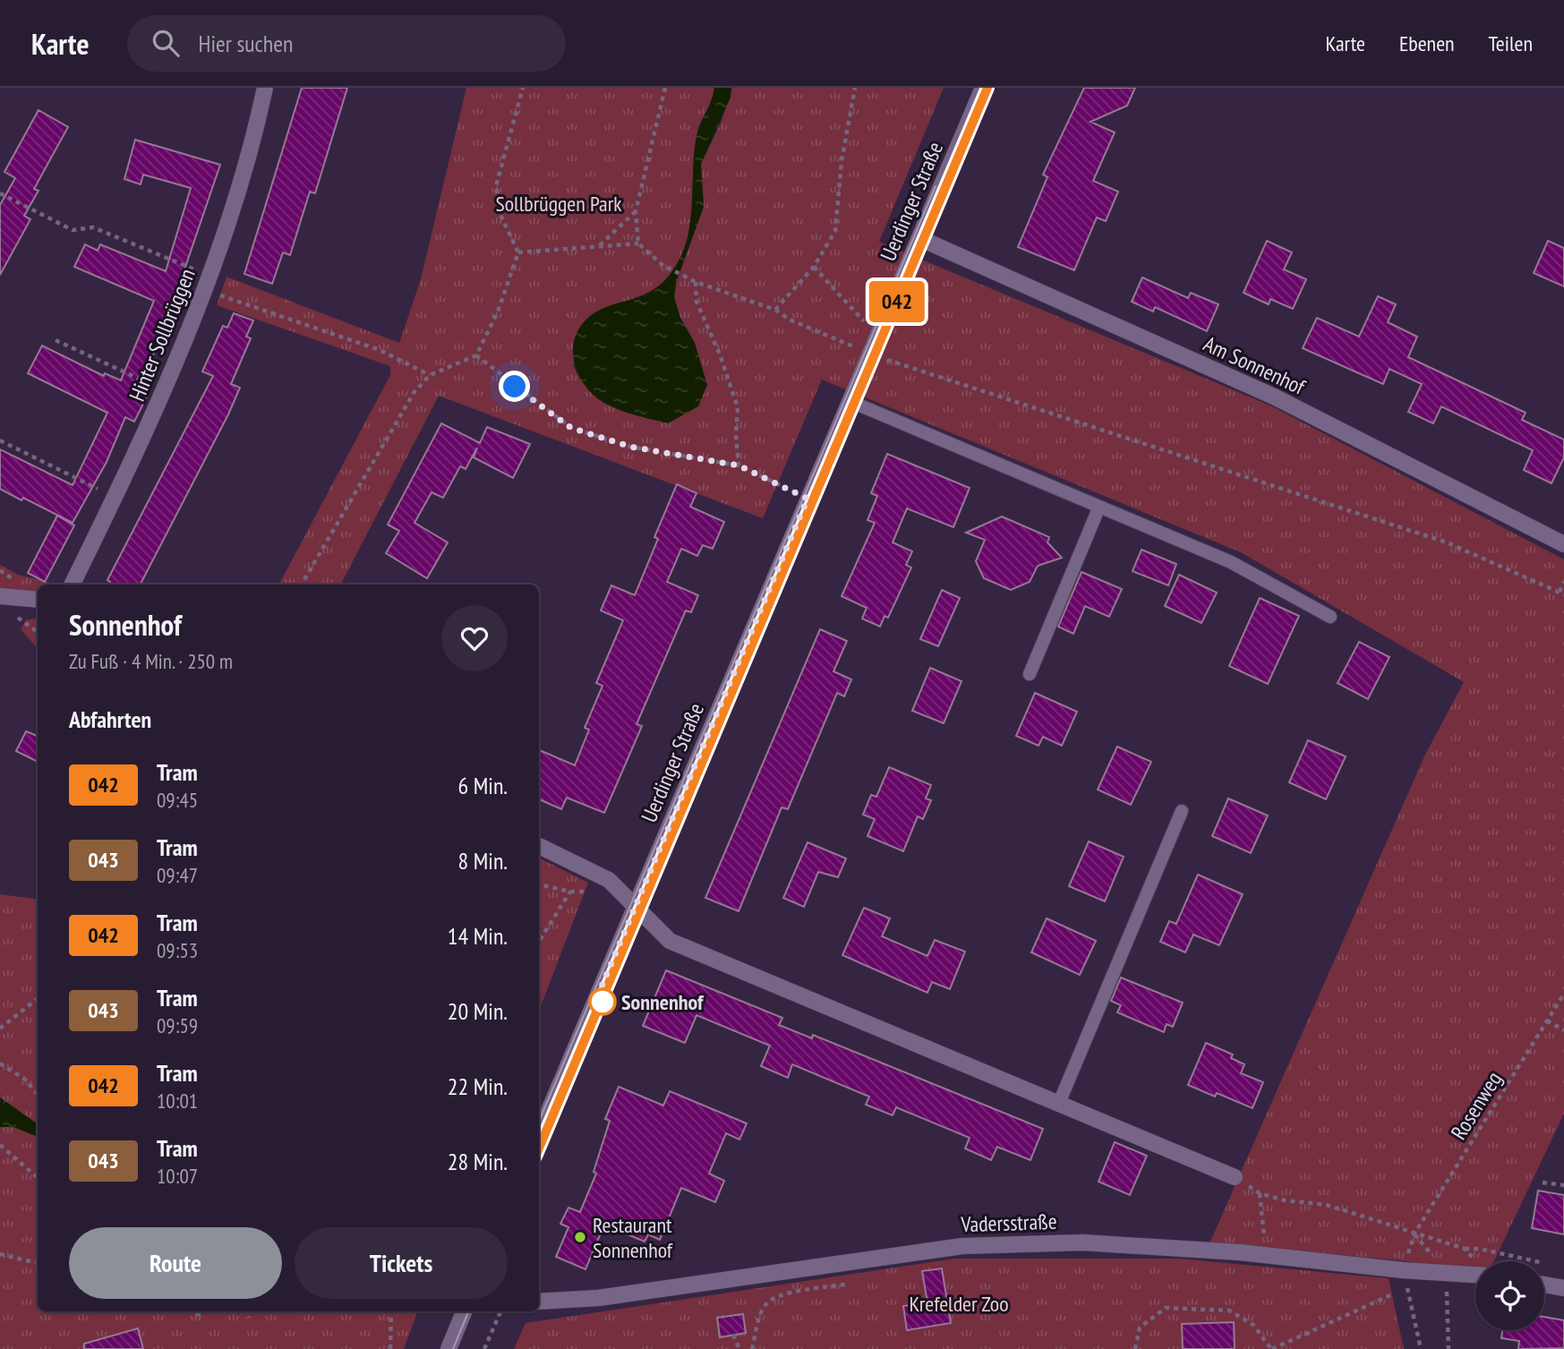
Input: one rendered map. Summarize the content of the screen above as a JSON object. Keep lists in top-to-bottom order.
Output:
{
  "streets": {
    "street": [
      "Uerdinger Straße",
      "Hinter Sollbrüggen",
      "Am Sonnenhof",
      "Vadersstraße"
    ],
    "path": ["Rosenweg"]
  },
  "crossings": [
    ["Uerdinger Straße", "Am Sonnenhof"]
  ],
  "parks": ["Sollbrüggen Park", "Krefelder Zoo"],
  "places": ["Sonnenhof", "Restaurant Sonnenhof"],
  "lines": ["tram line 042"],
  "page": {
    "header": "Karte",
    "search": "Hier suchen",
    "nav": ["Karte", "Ebenen", "Teilen"],
    "on_map": "042",
    "heading": [
      ["Sonnenhof", "Zu Fuß · 4 Min. · 250 m"],
      "Abfahrten"
    ],
    "list": [
      {
        "mark": "042",
        "name": "Tram",
        "note": "09:45",
        "value": "6 Min."
      },
      {
        "mark": "043",
        "name": "Tram",
        "note": "09:47",
        "value": "8 Min."
      },
      {
        "mark": "042",
        "name": "Tram",
        "note": "09:53",
        "value": "14 Min."
      },
      {
        "mark": "043",
        "name": "Tram",
        "note": "09:59",
        "value": "20 Min."
      },
      {
        "mark": "042",
        "name": "Tram",
        "note": "10:01",
        "value": "22 Min."
      },
      {
        "mark": "043",
        "name": "Tram",
        "note": "10:07",
        "value": "28 Min."
      }
    ],
    "buttons": ["Route", "Tickets"]
  }
}
